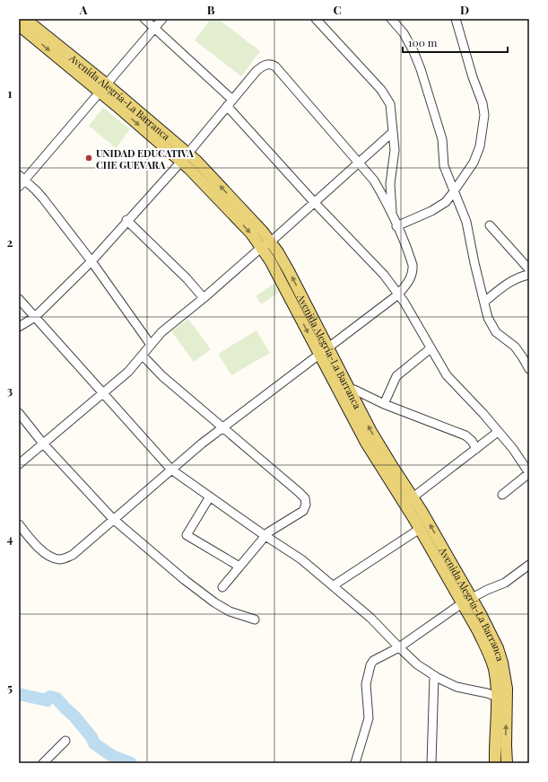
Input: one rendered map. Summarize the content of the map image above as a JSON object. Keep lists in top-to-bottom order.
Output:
{
  "streets": {
    "main road": ["Avenida Alegría-La Barranca"]
  },
  "places": ["UNIDAD EDUCATIVA CHE GUEVARA"],
  "scale_bar": "100 m",
  "grid": {
    "columns": [
      "A",
      "B",
      "C",
      "D"
    ],
    "rows": [
      "1",
      "2",
      "3",
      "4",
      "5"
    ]
  }
}
